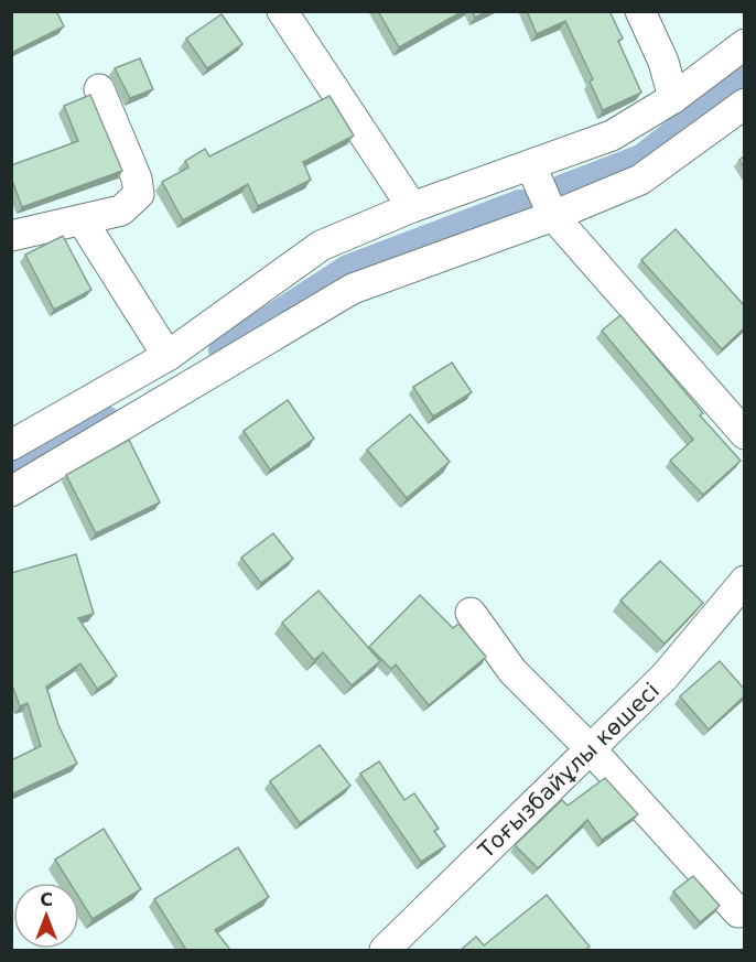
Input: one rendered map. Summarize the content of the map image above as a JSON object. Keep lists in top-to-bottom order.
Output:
{
  "streets": {
    "street": ["Тоғызбайұлы көшесі"]
  },
  "north": "top"
}
